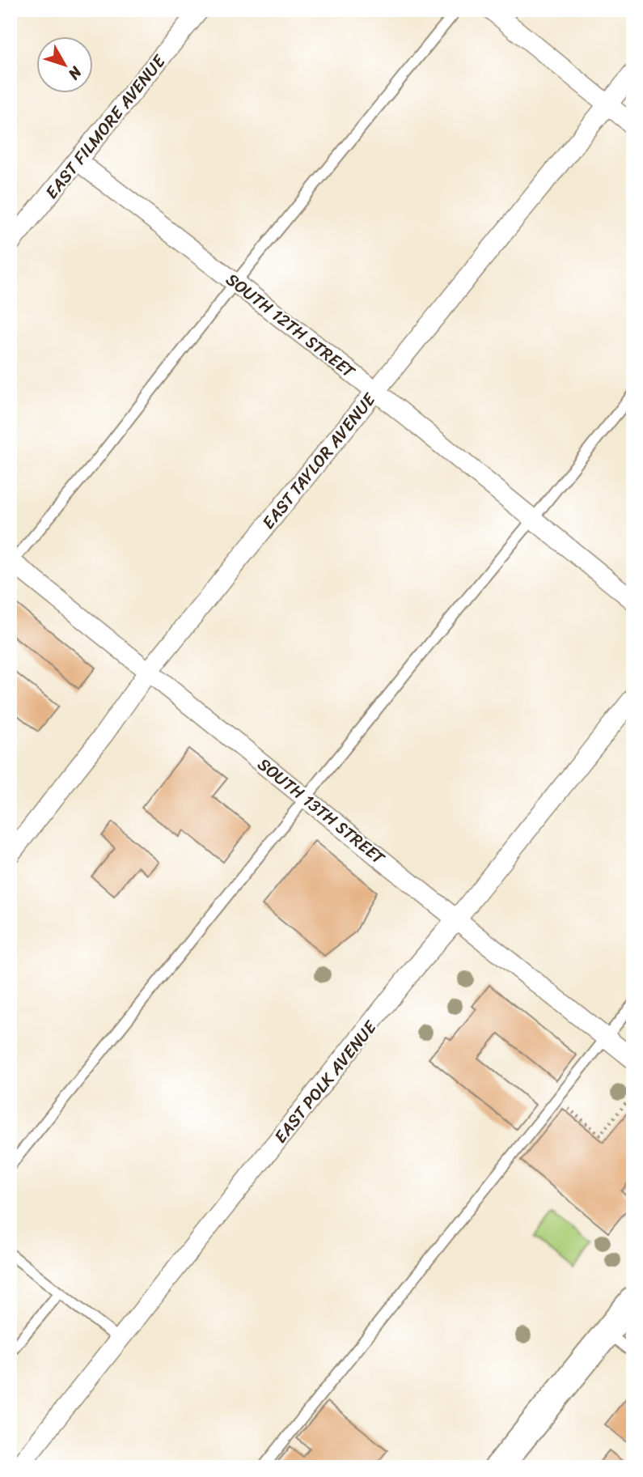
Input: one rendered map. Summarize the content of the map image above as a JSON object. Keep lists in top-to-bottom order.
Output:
{
  "streets": {
    "street": [
      "EAST FILMORE AVENUE",
      "SOUTH 12TH STREET",
      "EAST TAYLOR AVENUE",
      "SOUTH 13TH STREET",
      "EAST POLK AVENUE"
    ]
  },
  "crossings": [
    ["EAST FILMORE AVENUE", "SOUTH 12TH STREET"],
    ["SOUTH 12TH STREET", "EAST TAYLOR AVENUE"],
    ["EAST TAYLOR AVENUE", "SOUTH 13TH STREET"],
    ["SOUTH 13TH STREET", "EAST POLK AVENUE"]
  ],
  "north": "bottom right"
}
